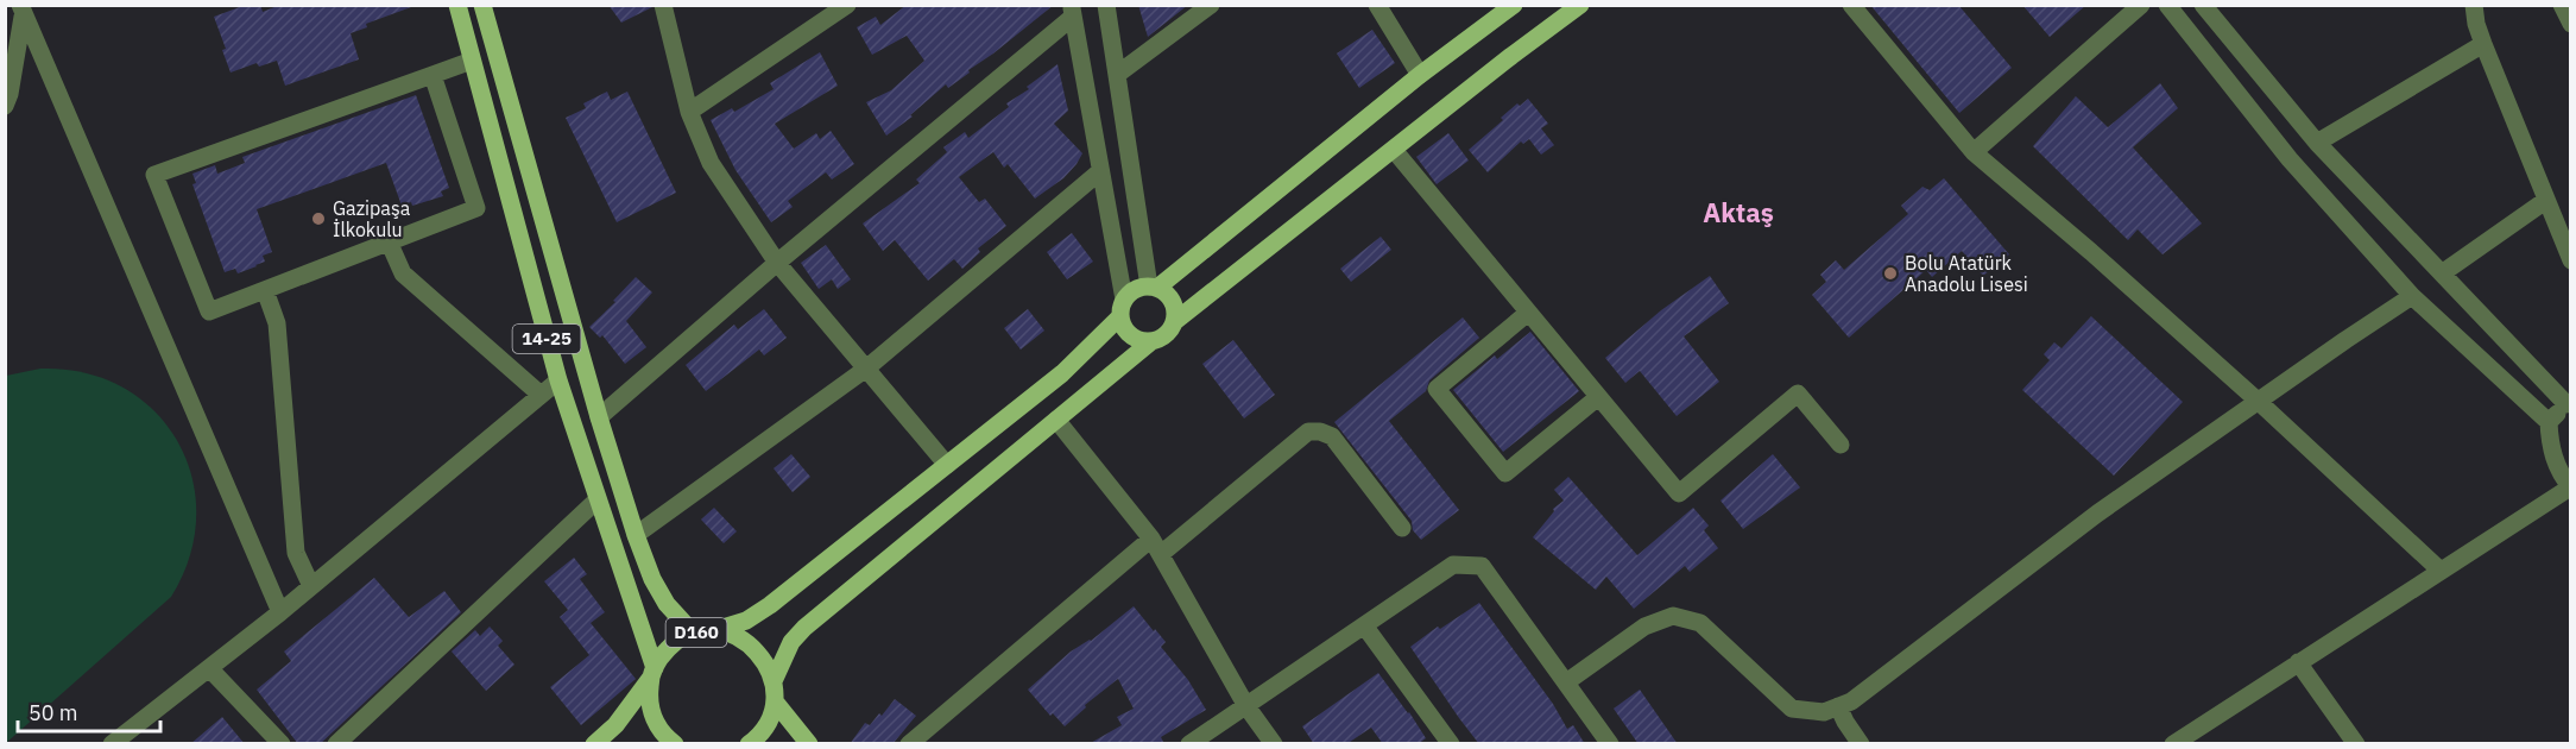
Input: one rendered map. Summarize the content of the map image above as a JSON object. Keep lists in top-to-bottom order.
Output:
{
  "streets": {
    "main road": ["14-25", "D160"]
  },
  "crossings": [
    ["14-25", "D160"]
  ],
  "districts": ["Aktaş"],
  "places": ["Gazipaşa İlkokulu", "Bolu Atatürk Anadolu Lisesi"],
  "scale_bar": "50 m"
}
